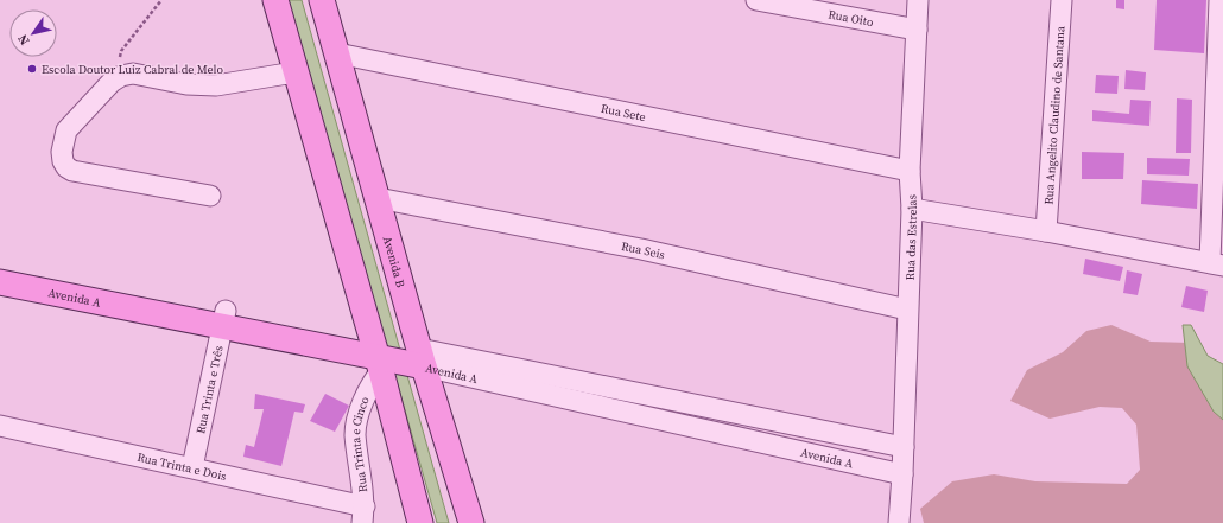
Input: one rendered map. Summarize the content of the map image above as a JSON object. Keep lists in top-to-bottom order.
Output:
{
  "streets": {
    "main road": ["Avenida B", "Avenida A"],
    "street": [
      "Rua Oito",
      "Rua Sete",
      "Rua Angelito Claudino de Santana",
      "Rua das Estrelas",
      "Rua Seis",
      "Rua Trinta e Três",
      "Rua Trinta e Cinco",
      "Rua Trinta e Dois"
    ]
  },
  "crossings": [
    ["Rua Oito", "Rua das Estrelas"],
    ["Rua Sete", "Rua das Estrelas"],
    ["Rua Sete", "Avenida B"],
    ["Rua das Estrelas", "Rua Seis"],
    ["Rua das Estrelas", "Avenida A"],
    ["Rua Seis", "Avenida B"],
    ["Avenida B", "Avenida A"],
    ["Avenida A", "Rua Trinta e Três"],
    ["Avenida A", "Rua Trinta e Cinco"],
    ["Rua Trinta e Três", "Rua Trinta e Dois"],
    ["Rua Trinta e Cinco", "Rua Trinta e Dois"]
  ],
  "places": ["Escola Doutor Luiz Cabral de Melo"],
  "north": "bottom left"
}
